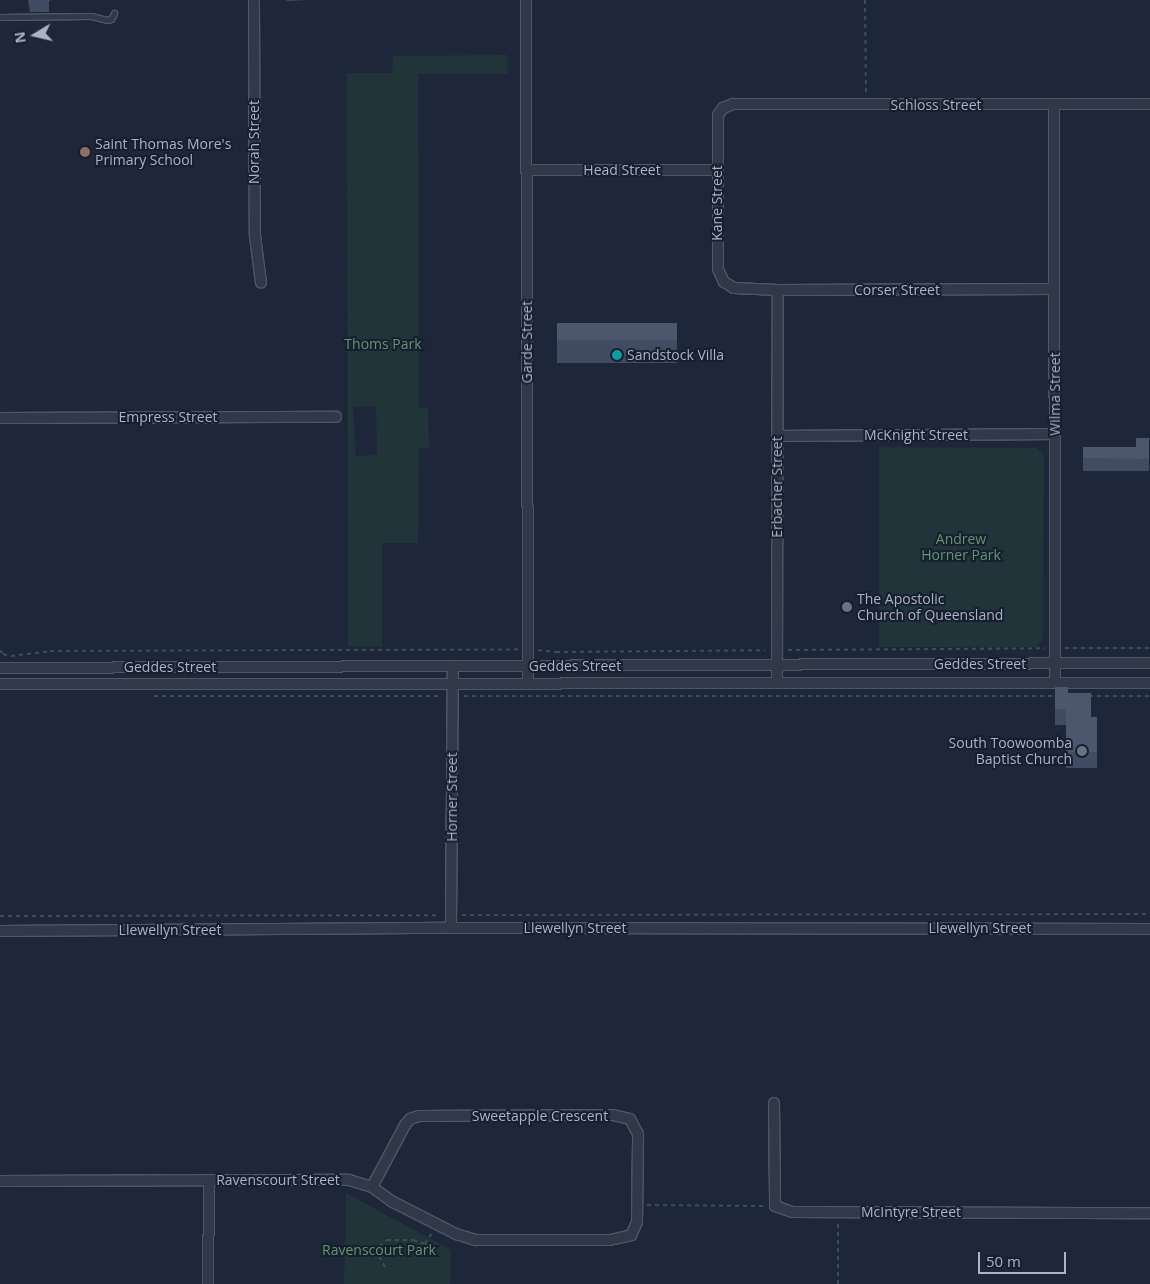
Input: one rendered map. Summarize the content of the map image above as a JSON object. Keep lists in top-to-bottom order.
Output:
{
  "streets": {
    "street": [
      "Schloss Street",
      "Norah Street",
      "Head Street",
      "Kane Street",
      "Corser Street",
      "Garde Street",
      "Wilma Street",
      "Empress Street",
      "McKnight Street",
      "Erbacher Street",
      "Geddes Street",
      "Horner Street",
      "Llewellyn Street",
      "Sweetapple Crescent",
      "Ravenscourt Street",
      "McIntyre Street"
    ]
  },
  "crossings": [
    ["Schloss Street", "Kane Street"],
    ["Schloss Street", "Wilma Street"],
    ["Head Street", "Kane Street"],
    ["Head Street", "Garde Street"],
    ["Kane Street", "Corser Street"],
    ["Corser Street", "Wilma Street"],
    ["Corser Street", "Erbacher Street"],
    ["Garde Street", "Geddes Street"],
    ["Wilma Street", "McKnight Street"],
    ["Wilma Street", "Geddes Street"],
    ["McKnight Street", "Erbacher Street"],
    ["Erbacher Street", "Geddes Street"],
    ["Geddes Street", "Horner Street"],
    ["Horner Street", "Llewellyn Street"],
    ["Sweetapple Crescent", "Ravenscourt Street"]
  ],
  "parks": ["Thoms Park", "Andrew Horner Park", "Ravenscourt Park"],
  "places": [
    "Saint Thomas More's Primary School",
    "Sandstock Villa",
    "The Apostolic Church of Queensland",
    "South Toowoomba Baptist Church"
  ],
  "scale_bar": "50 m",
  "north": "left"
}
